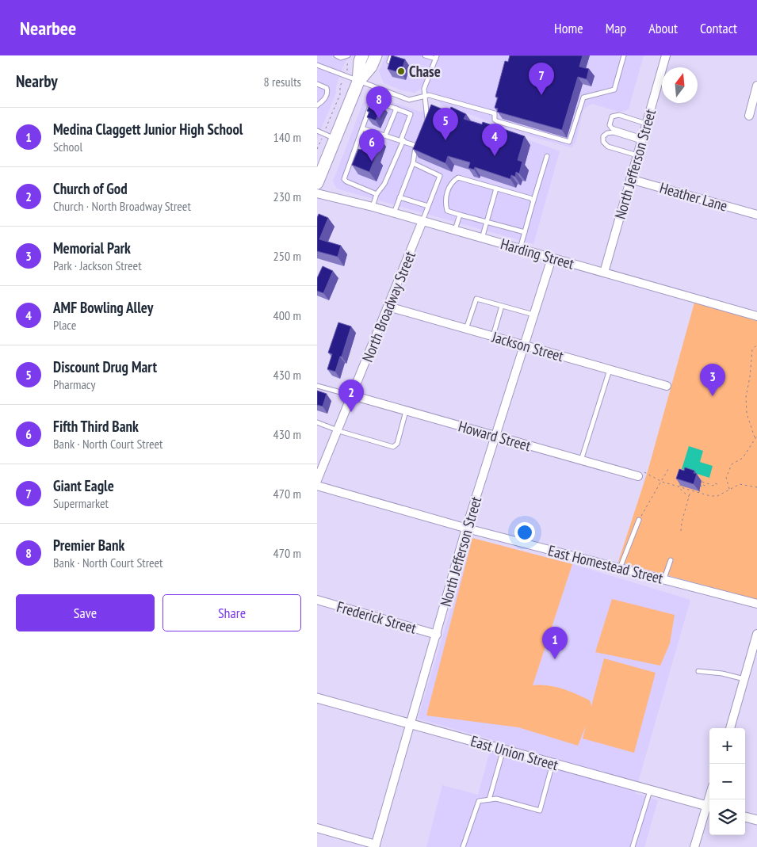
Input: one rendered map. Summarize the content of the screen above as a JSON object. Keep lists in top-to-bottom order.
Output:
{
  "streets": {
    "street": [
      "North Jefferson Street",
      "Heather Lane",
      "Harding Street",
      "North Broadway Street",
      "Jackson Street",
      "Howard Street",
      "East Homestead Street",
      "Frederick Street",
      "East Union Street"
    ]
  },
  "crossings": [
    ["North Jefferson Street", "Heather Lane"],
    ["North Jefferson Street", "Harding Street"],
    ["North Jefferson Street", "Jackson Street"],
    ["North Jefferson Street", "Howard Street"],
    ["North Jefferson Street", "East Homestead Street"],
    ["North Jefferson Street", "Frederick Street"],
    ["North Jefferson Street", "East Union Street"],
    ["Harding Street", "North Broadway Street"],
    ["North Broadway Street", "Jackson Street"],
    ["North Broadway Street", "Howard Street"]
  ],
  "places": ["Chase"],
  "north": "top",
  "page": {
    "header": "Nearbee",
    "nav": [
      "Home",
      "Map",
      "About",
      "Contact"
    ],
    "heading": ["Nearby", "8 results"],
    "pins": [
      "7",
      "8",
      "5",
      "4",
      "6",
      "3",
      "2",
      "1"
    ],
    "list": [
      {
        "mark": "1",
        "name": "Medina Claggett Junior High School",
        "note": "School",
        "value": "140 m"
      },
      {
        "mark": "2",
        "name": "Church of God",
        "note": "Church · North Broadway Street",
        "value": "230 m"
      },
      {
        "mark": "3",
        "name": "Memorial Park",
        "note": "Park · Jackson Street",
        "value": "250 m"
      },
      {
        "mark": "4",
        "name": "AMF Bowling Alley",
        "note": "Place",
        "value": "400 m"
      },
      {
        "mark": "5",
        "name": "Discount Drug Mart",
        "note": "Pharmacy",
        "value": "430 m"
      },
      {
        "mark": "6",
        "name": "Fifth Third Bank",
        "note": "Bank · North Court Street",
        "value": "430 m"
      },
      {
        "mark": "7",
        "name": "Giant Eagle",
        "note": "Supermarket",
        "value": "470 m"
      },
      {
        "mark": "8",
        "name": "Premier Bank",
        "note": "Bank · North Court Street",
        "value": "470 m"
      }
    ],
    "buttons": ["Save", "Share"],
    "map_buttons": ["+", "−"]
  }
}
